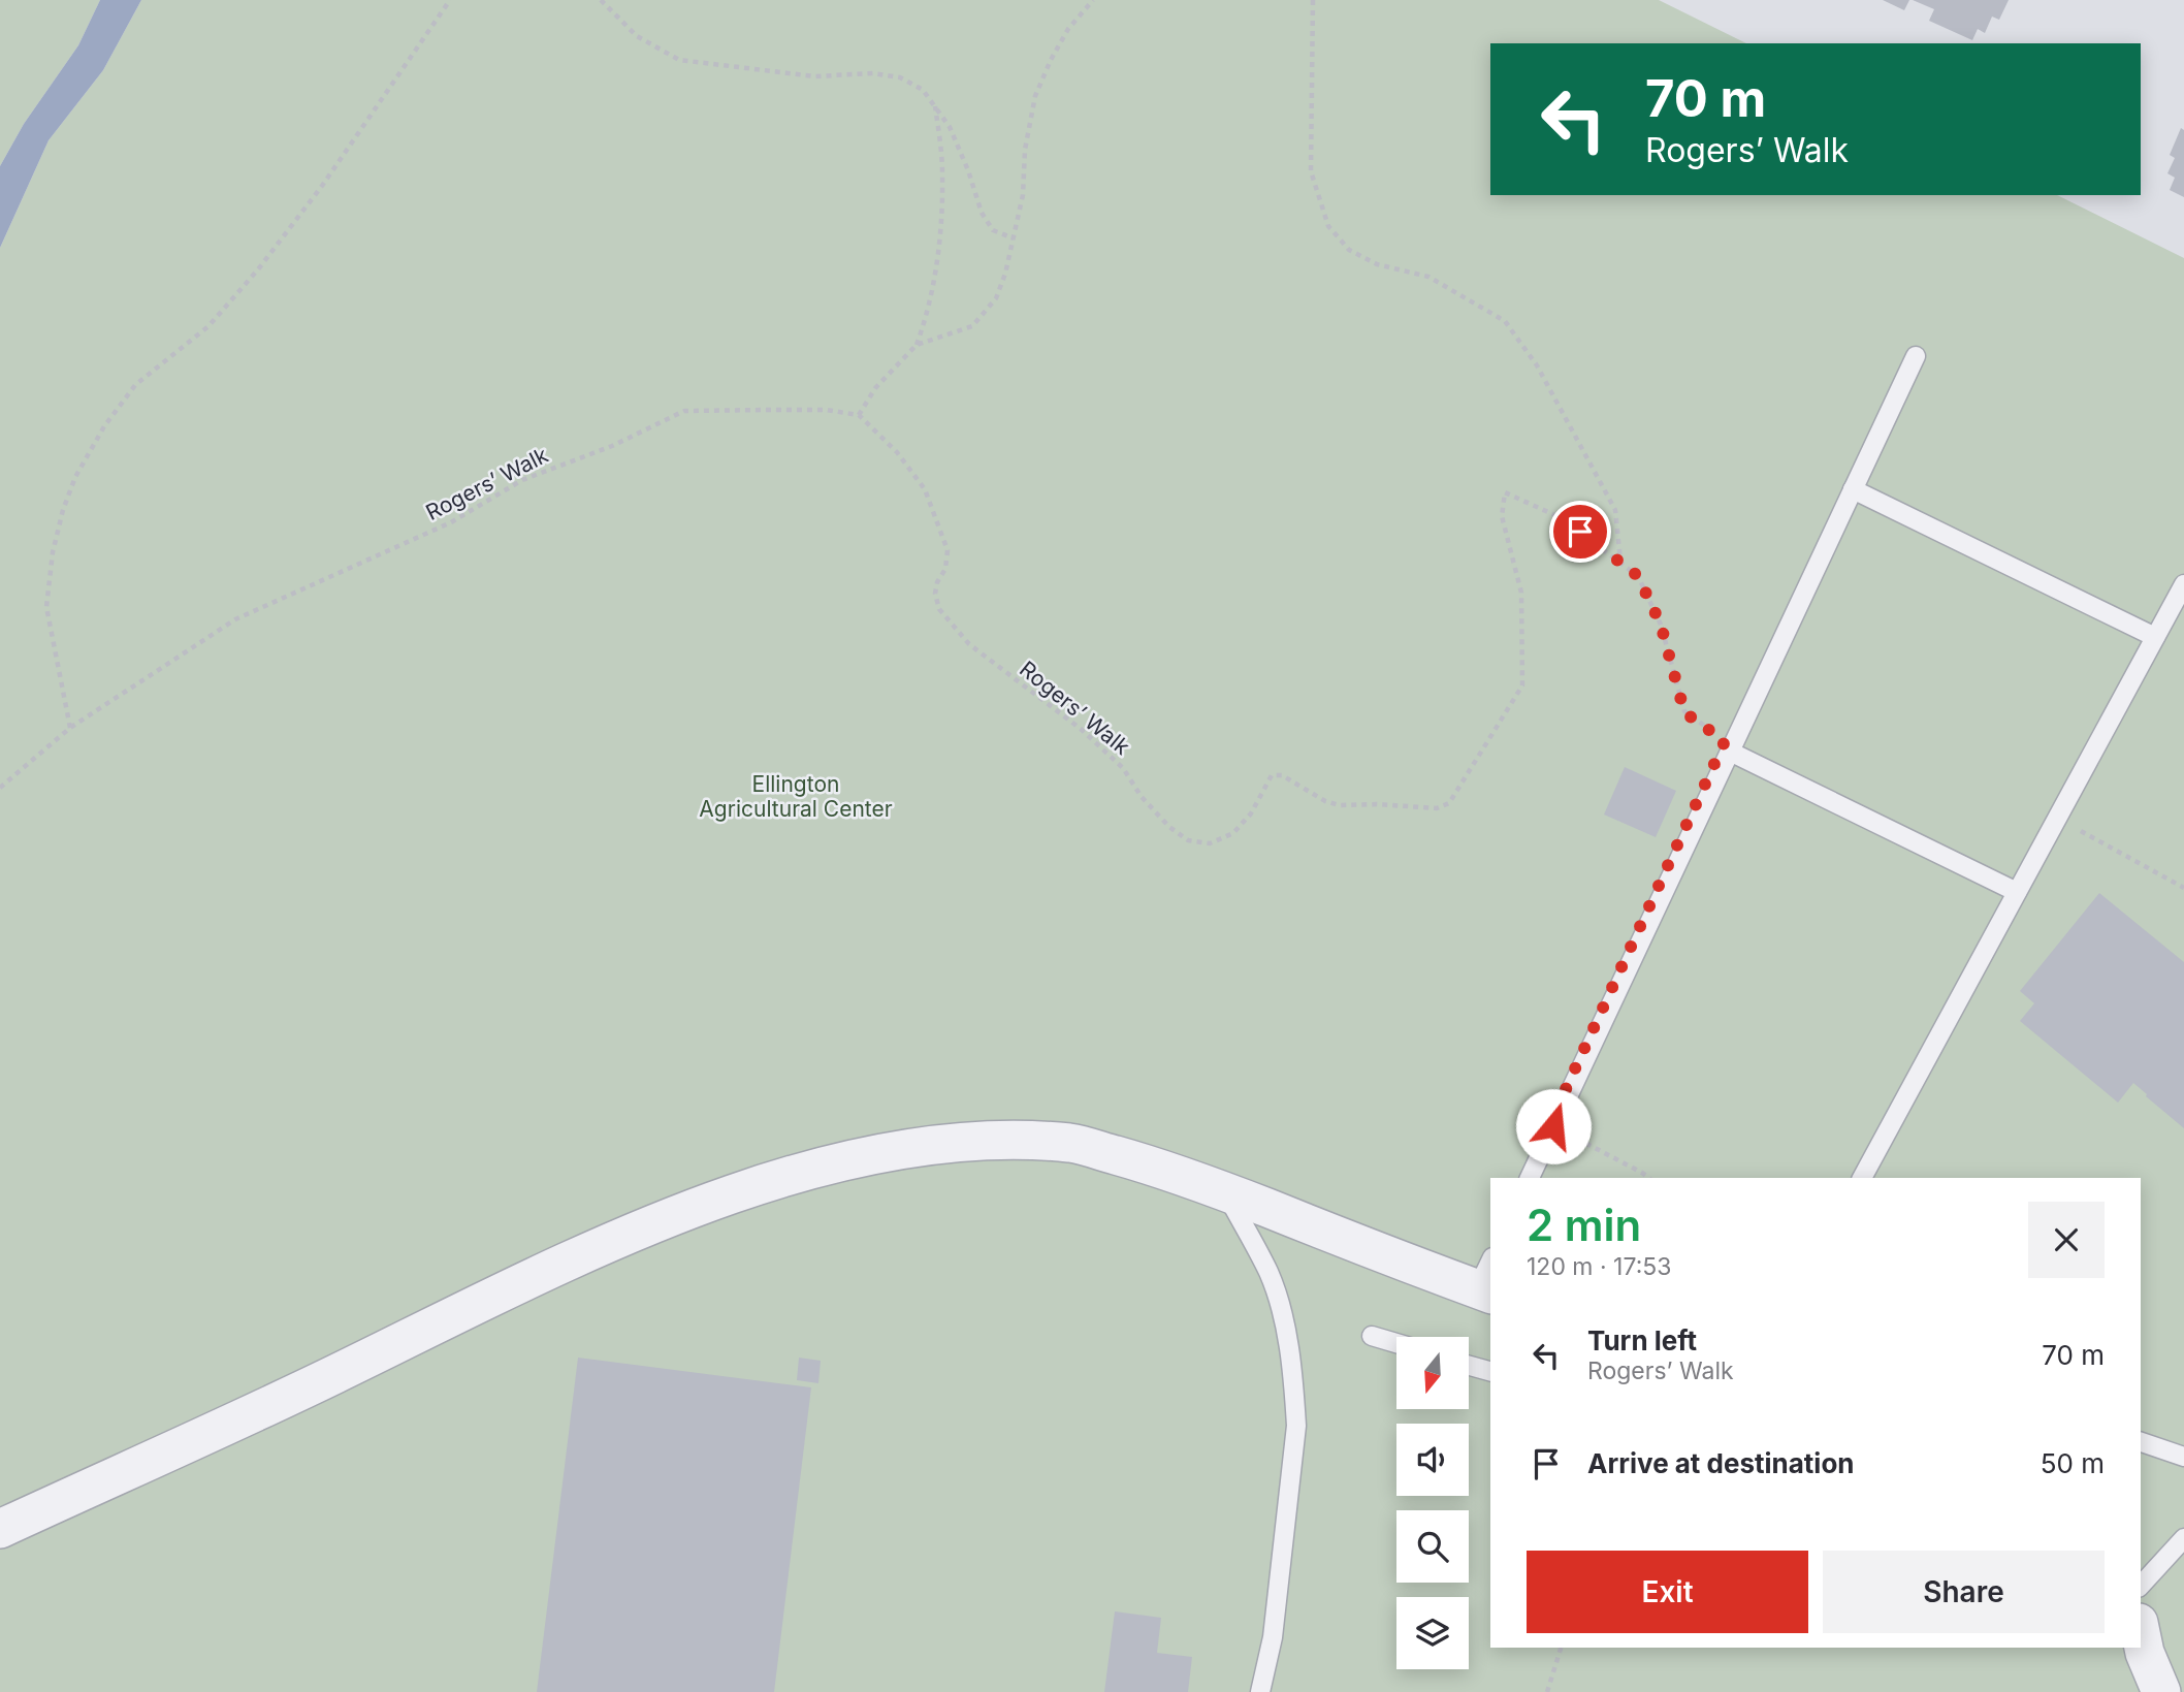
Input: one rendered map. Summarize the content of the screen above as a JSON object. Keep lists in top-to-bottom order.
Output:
{
  "streets": {
    "path": ["Rogers’ Walk"]
  },
  "parks": ["Ellington Agricultural Center"],
  "north": "bottom",
  "page": {
    "turn": ["70 m", "Rogers’ Walk"],
    "heading": ["2 min", "120 m · 17:53"],
    "list": [
      {
        "name": "Turn left",
        "note": "Rogers’ Walk",
        "value": "70 m"
      },
      {
        "name": "Arrive at destination",
        "value": "50 m"
      }
    ],
    "buttons": ["Exit", "Share"]
  }
}
